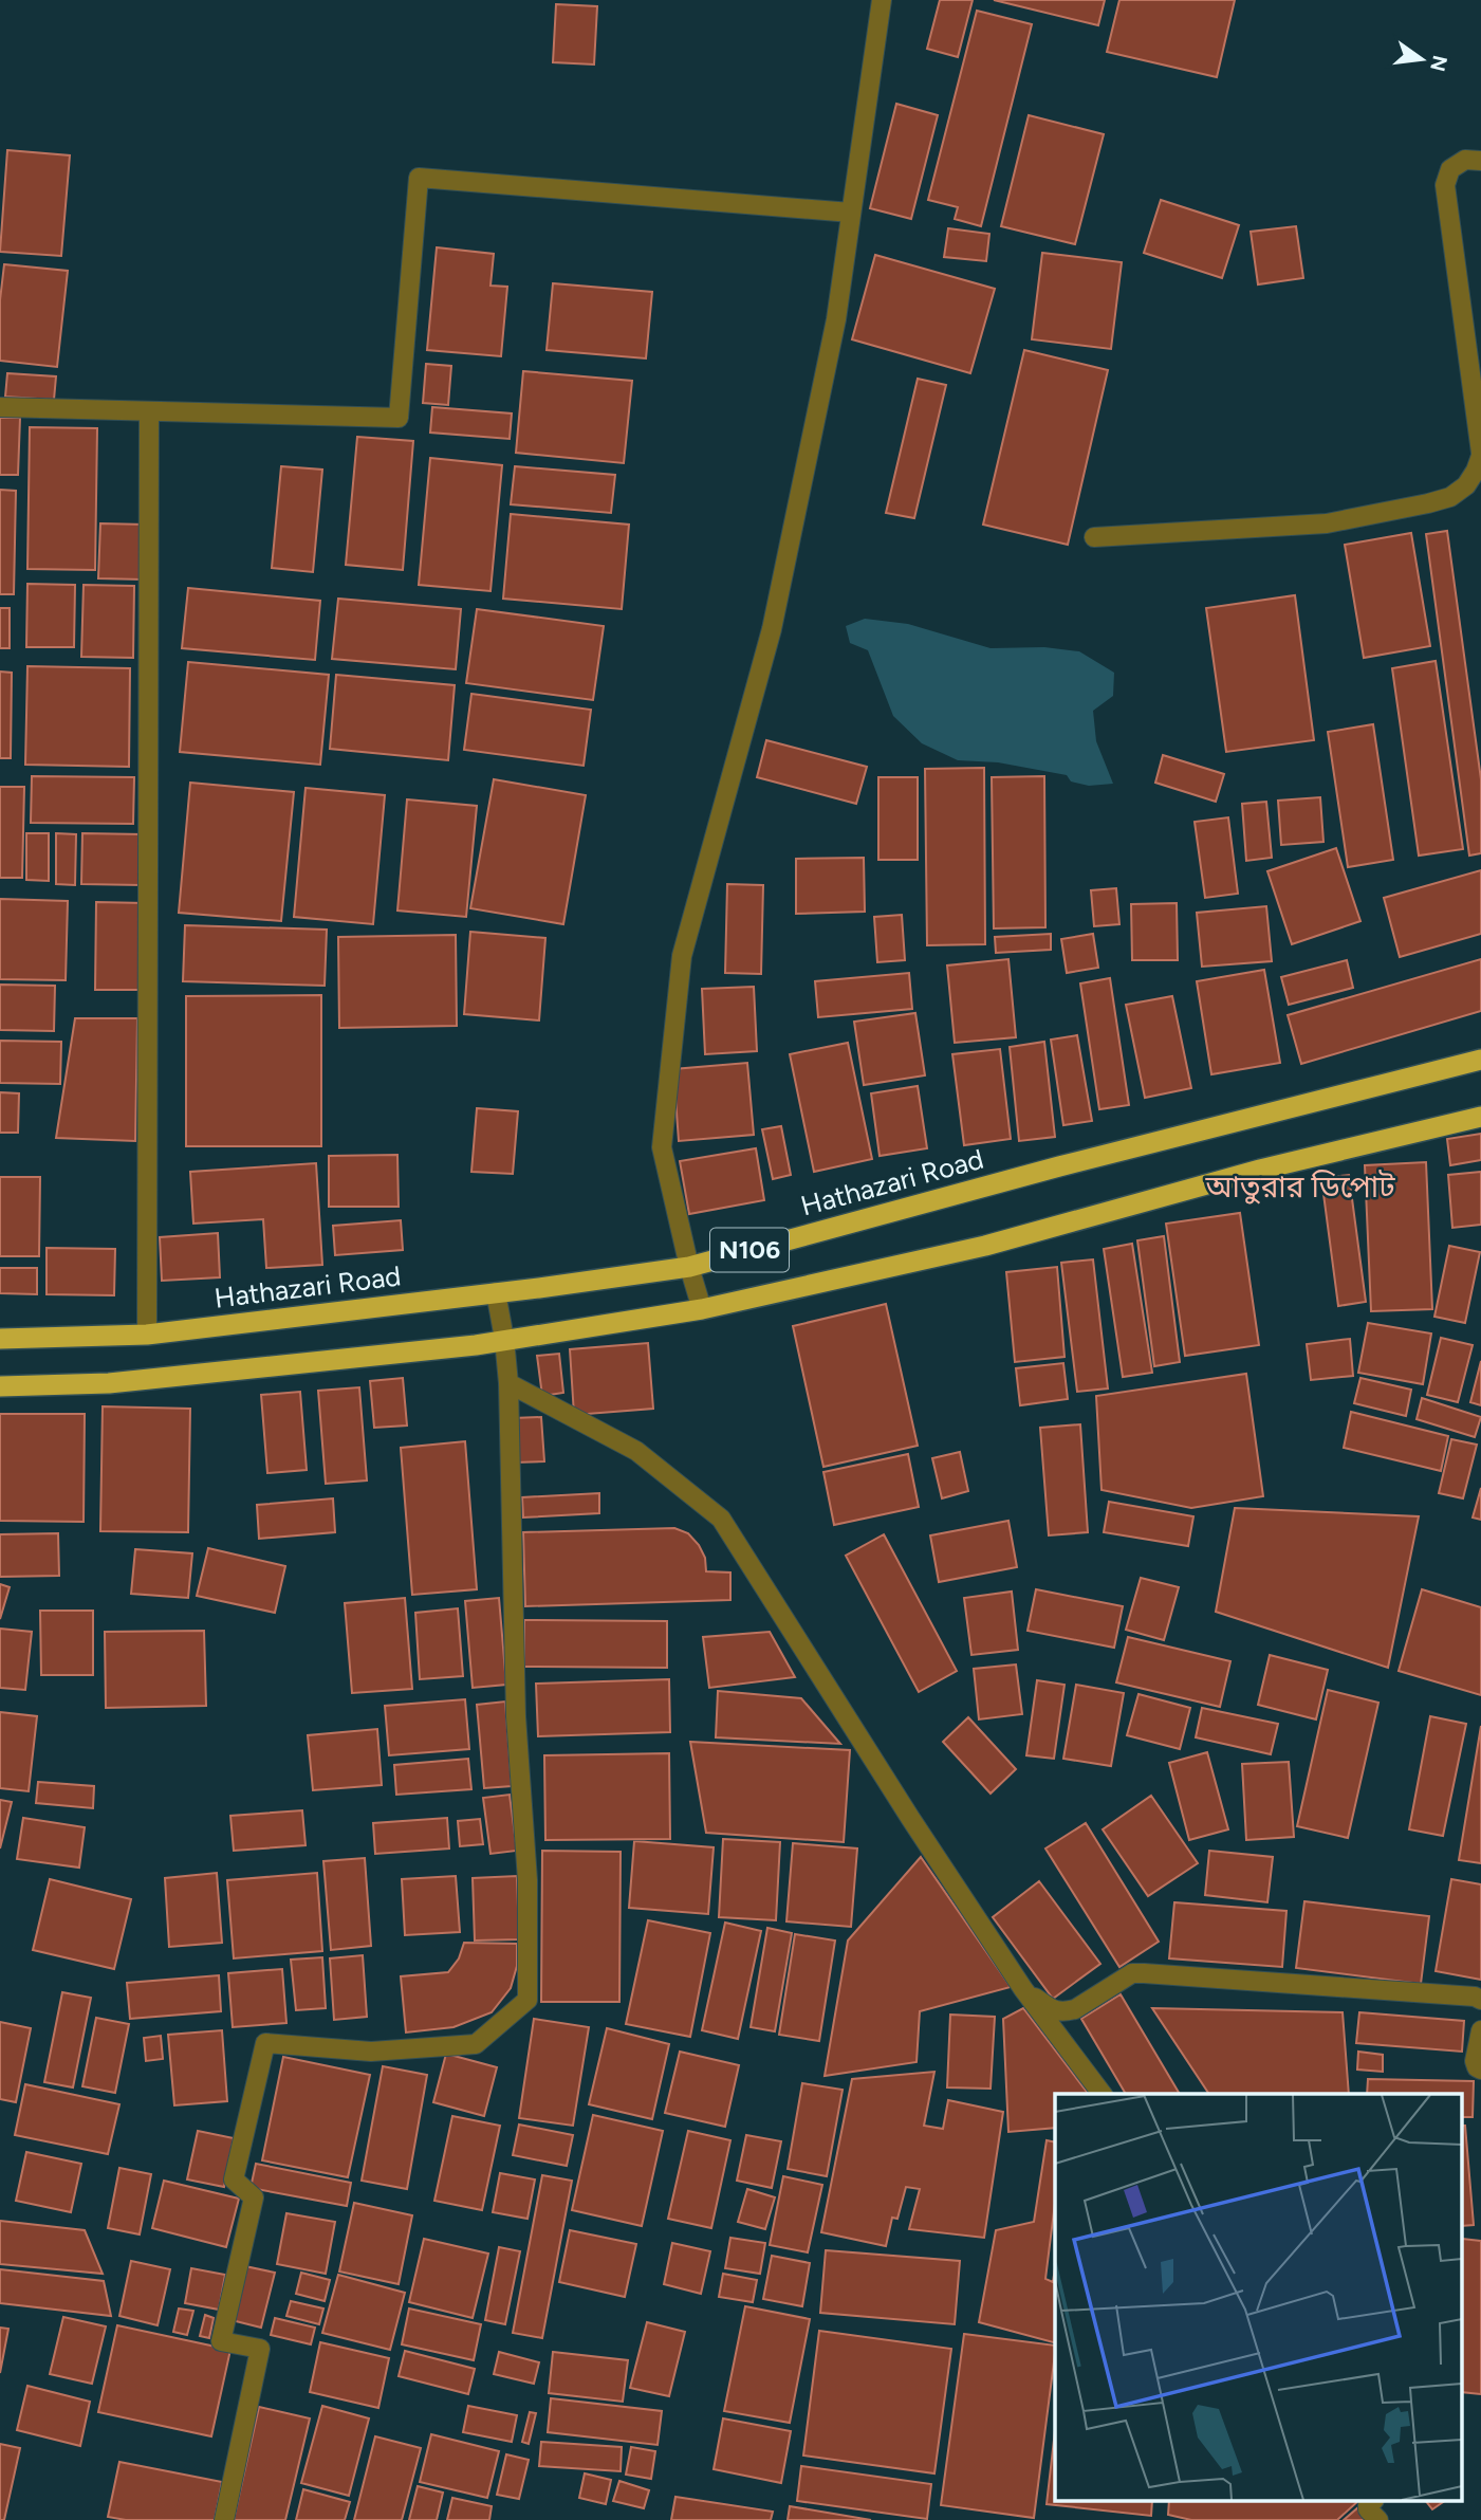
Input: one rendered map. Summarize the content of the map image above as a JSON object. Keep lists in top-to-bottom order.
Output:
{
  "streets": {
    "highway": ["Hathazari Road", "N106"]
  },
  "districts": ["আতুরার ডিপোট"],
  "north": "right"
}
